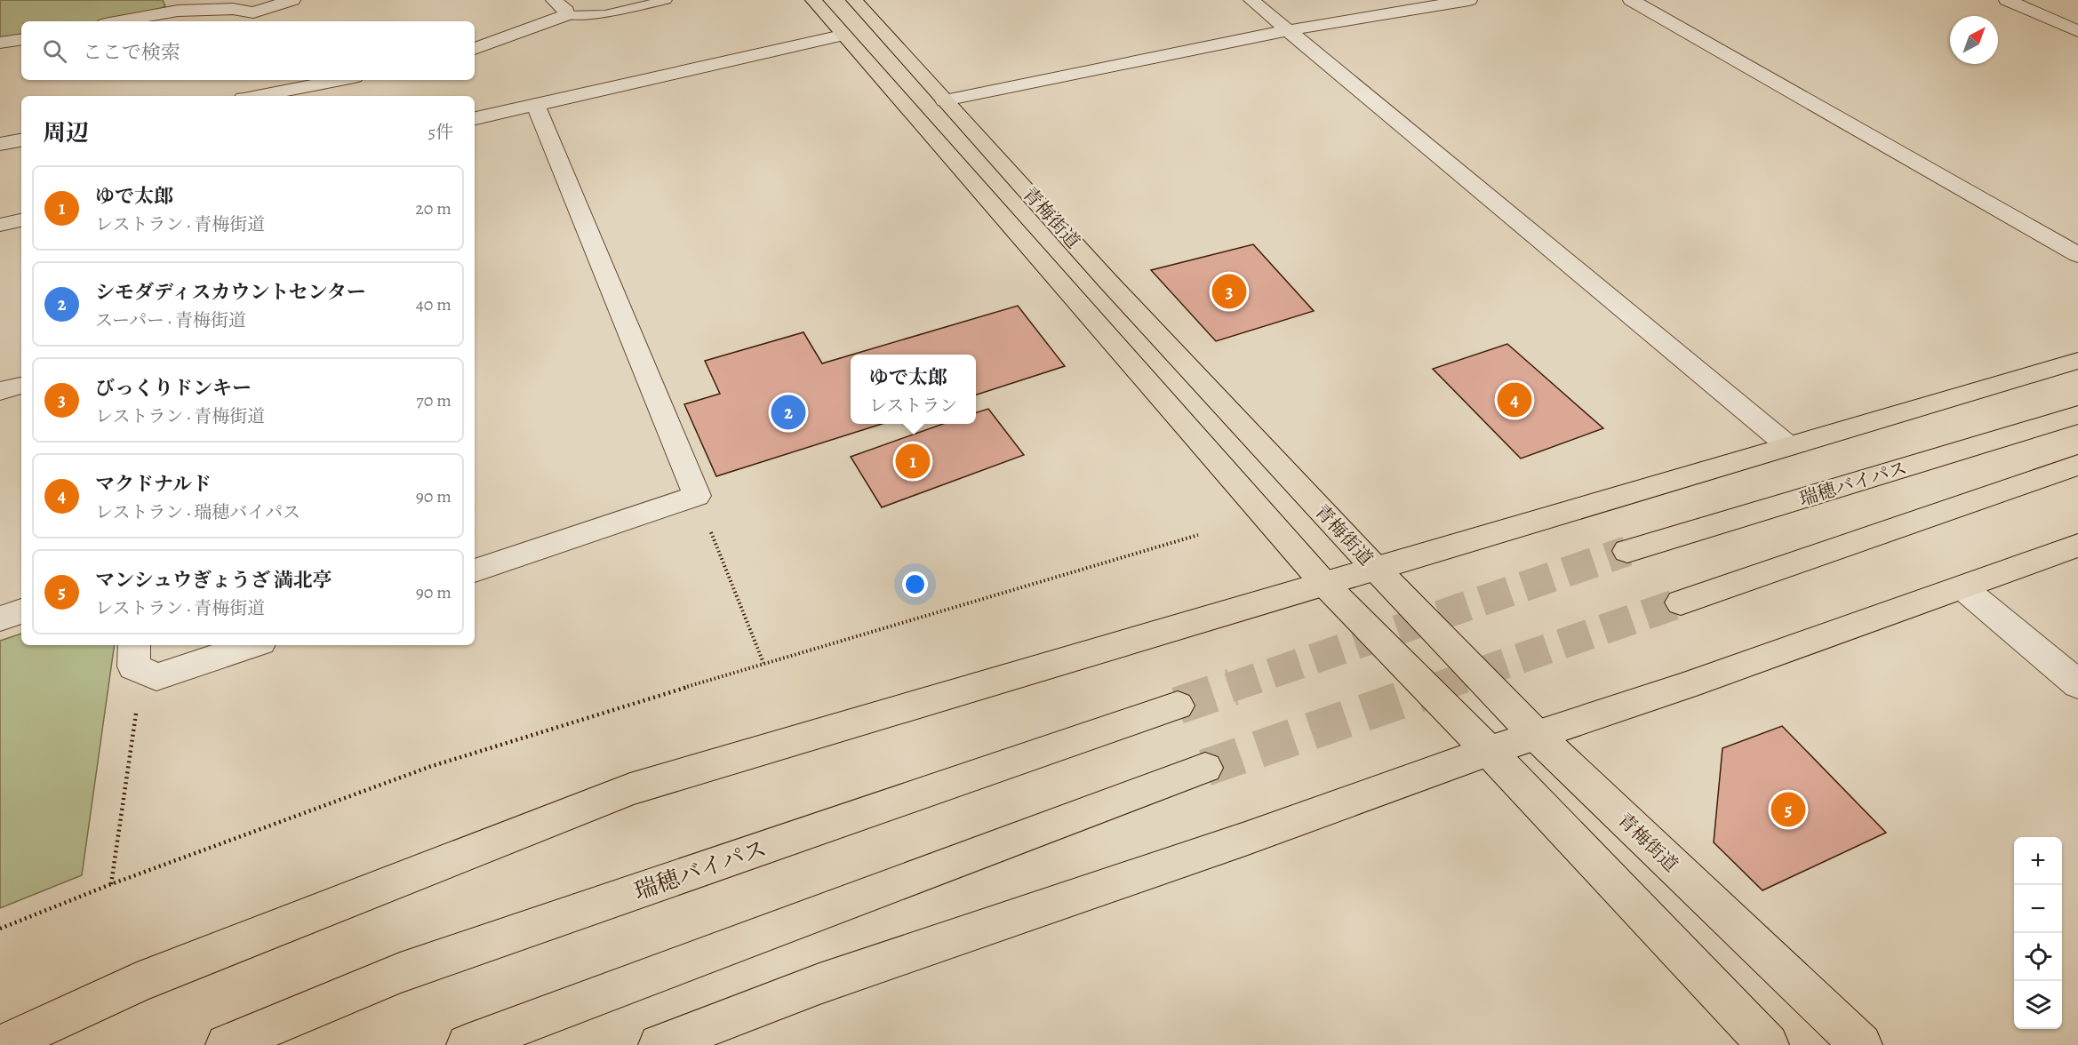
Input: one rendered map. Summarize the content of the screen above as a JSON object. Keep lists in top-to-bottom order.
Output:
{
  "streets": {
    "main road": ["青梅街道", "瑞穂バイパス"]
  },
  "north": "top right",
  "page": {
    "search": "ここで検索",
    "heading": ["周辺", "5件"],
    "list": [
      {
        "mark": "1",
        "name": "ゆで太郎",
        "note": "レストラン · 青梅街道",
        "value": "20 m"
      },
      {
        "mark": "2",
        "name": "シモダディスカウントセンター",
        "note": "スーパー · 青梅街道",
        "value": "40 m"
      },
      {
        "mark": "3",
        "name": "びっくりドンキー",
        "note": "レストラン · 青梅街道",
        "value": "70 m"
      },
      {
        "mark": "4",
        "name": "マクドナルド",
        "note": "レストラン · 瑞穂バイパス",
        "value": "90 m"
      },
      {
        "mark": "5",
        "name": "マンシュウぎょうざ 満北亭",
        "note": "レストラン · 青梅街道",
        "value": "90 m"
      }
    ],
    "pins": [
      "3",
      "4",
      "2",
      "1",
      "5"
    ],
    "popup": ["ゆで太郎", "レストラン"],
    "map_buttons": ["+", "−"]
  }
}
